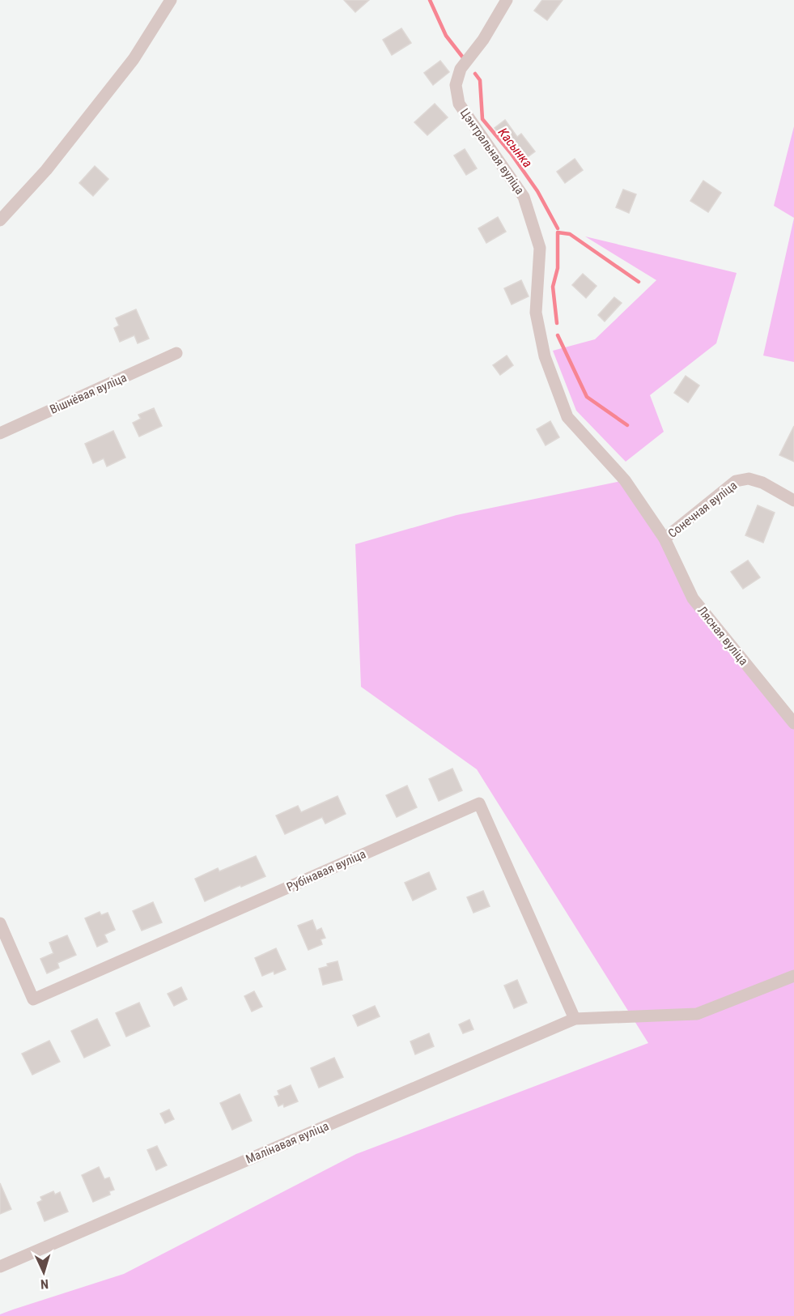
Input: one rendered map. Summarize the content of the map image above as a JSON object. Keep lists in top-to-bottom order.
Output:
{
  "streets": {
    "street": [
      "Цэнтральная вуліца",
      "Вішнёвая вуліца",
      "Сонечная вуліца",
      "Лясная вуліца",
      "Рубінавая вуліца",
      "Малінавая вуліца"
    ]
  },
  "crossings": [
    ["Цэнтральная вуліца", "Сонечная вуліца"],
    ["Цэнтральная вуліца", "Лясная вуліца"],
    ["Сонечная вуліца", "Лясная вуліца"],
    ["Рубінавая вуліца", "Малінавая вуліца"]
  ],
  "water": ["Касынка"],
  "north": "bottom"
}
